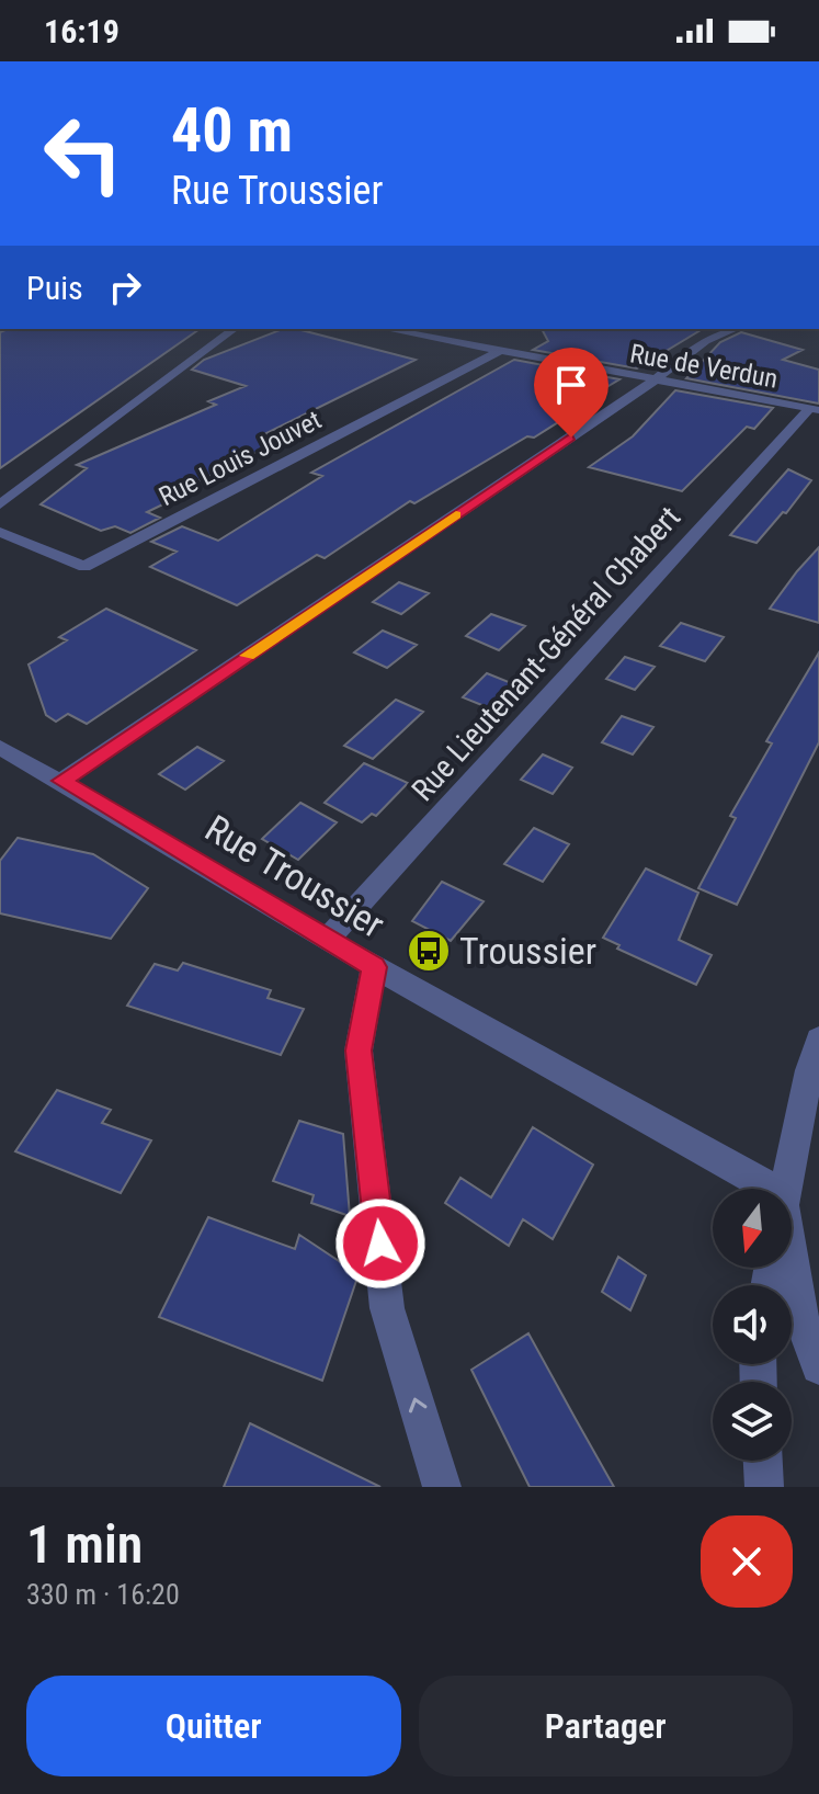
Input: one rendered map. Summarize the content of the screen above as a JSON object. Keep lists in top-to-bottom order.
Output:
{
  "streets": {
    "street": [
      "Rue de Verdun",
      "Rue Louis Jouvet",
      "Rue Lieutenant-Général Chabert",
      "Rue Troussier"
    ]
  },
  "crossings": [
    ["Rue de Verdun", "Rue Louis Jouvet"],
    ["Rue de Verdun", "Rue Lieutenant-Général Chabert"],
    ["Rue Lieutenant-Général Chabert", "Rue Troussier"]
  ],
  "places": {
    "bus stop": ["Troussier"]
  },
  "north": "bottom",
  "page": {
    "status": "16:19",
    "turn": ["40 m", "Rue Troussier"],
    "then": "Puis",
    "heading": ["1 min", "330 m · 16:20"],
    "buttons": ["Quitter", "Partager"]
  }
}
